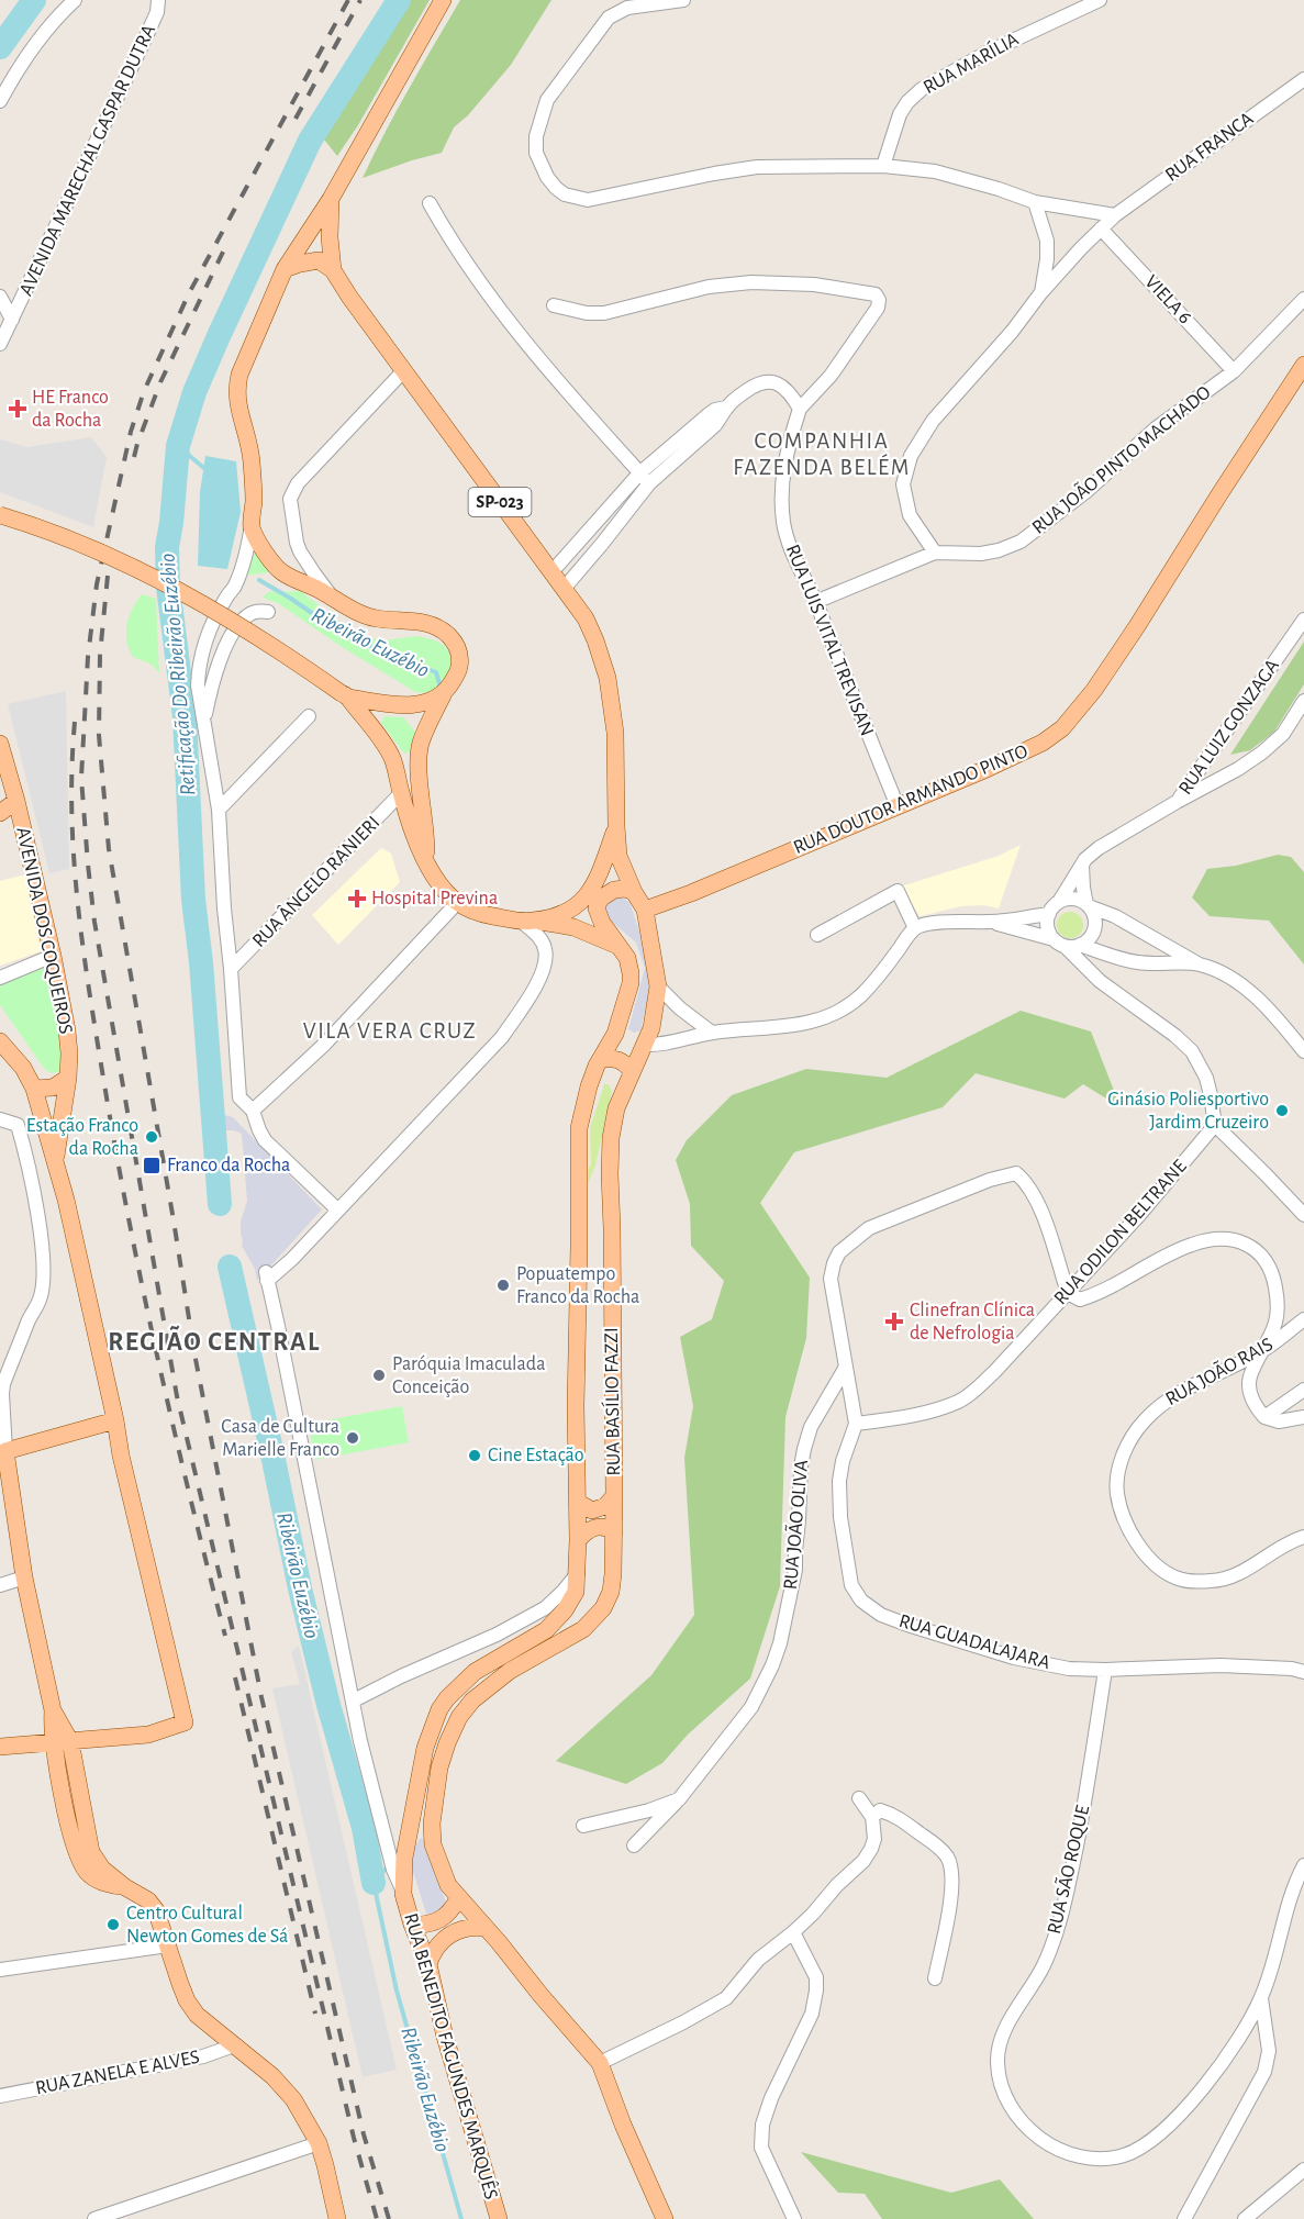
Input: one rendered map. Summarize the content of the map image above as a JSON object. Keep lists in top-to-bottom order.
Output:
{
  "streets": {
    "main road": [
      "SP-023",
      "RUA DOUTOR ARMANDO PINTO",
      "AVENIDA DOS COQUEIROS",
      "RUA BASÍLIO FAZZI",
      "RUA BENEDITO FAGUNDES MARQUÊS"
    ],
    "street": [
      "RUA MARÍLIA",
      "RUA FRANCA",
      "AVENIDA MARECHAL GASPAR DUTRA",
      "VIELA 6",
      "RUA JOÃO PINTO MACHADO",
      "RUA LUIS VITAL TREVISAN",
      "RUA LUIZ GONZAGA",
      "RUA ÂNGELO RANIERI",
      "RUA ODILON BELTRANE",
      "RUA JOÃO RAIS",
      "RUA JOÃO OLIVA",
      "RUA GUADALAJARA",
      "RUA SÃO ROQUE",
      "RUA ZANELA E ALVES"
    ]
  },
  "crossings": [
    ["RUA FRANCA", "VIELA 6"],
    ["VIELA 6", "RUA JOÃO PINTO MACHADO"],
    ["SP-023", "RUA ÂNGELO RANIERI"],
    ["SP-023", "RUA BASÍLIO FAZZI"],
    ["RUA LUIS VITAL TREVISAN", "RUA DOUTOR ARMANDO PINTO"],
    ["RUA DOUTOR ARMANDO PINTO", "RUA BASÍLIO FAZZI"],
    ["RUA ODILON BELTRANE", "RUA GUADALAJARA"],
    ["RUA BASÍLIO FAZZI", "RUA BENEDITO FAGUNDES MARQUÊS"],
    ["RUA JOÃO OLIVA", "RUA GUADALAJARA"],
    ["RUA GUADALAJARA", "RUA SÃO ROQUE"]
  ],
  "districts": ["COMPANHIA FAZENDA BELÉM", "VILA VERA CRUZ", "REGIÃO CENTRAL"],
  "water": ["Ribeirão Euzébio", "Retificação Do Ribeirão Euzébio"],
  "places": {
    "health": ["HE Franco da Rocha", "Hospital Previna", "Clinefran Clínica de Nefrologia"],
    "other": [
      "Ginásio Poliesportivo Jardim Cruzeiro",
      "Estação Franco da Rocha",
      "Popuatempo Franco da Rocha",
      "Paróquia Imaculada Conceição",
      "Casa de Cultura Marielle Franco",
      "Cine Estação",
      "Centro Cultural Newton Gomes de Sá"
    ],
    "transit": ["Franco da Rocha"]
  }
}
